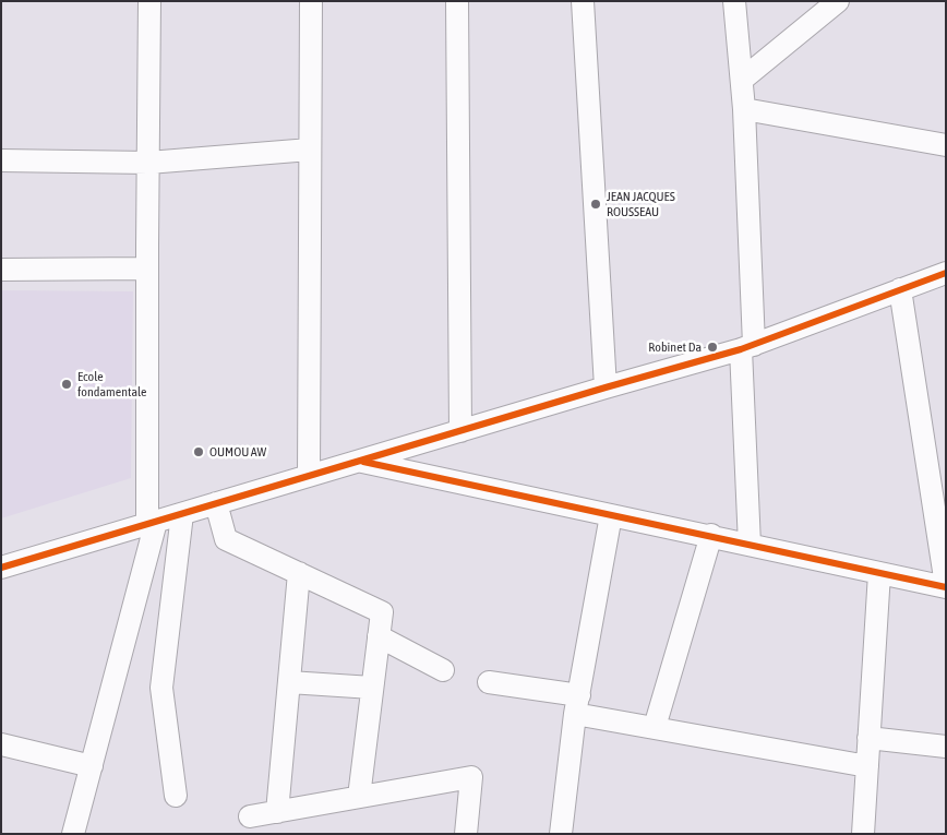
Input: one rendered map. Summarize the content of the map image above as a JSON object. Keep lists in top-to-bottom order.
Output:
{
  "places": [
    "JEAN JACQUES ROUSSEAU",
    "Robinet Da",
    "Ecole fondamentale",
    "OUMOU AW"
  ]
}
